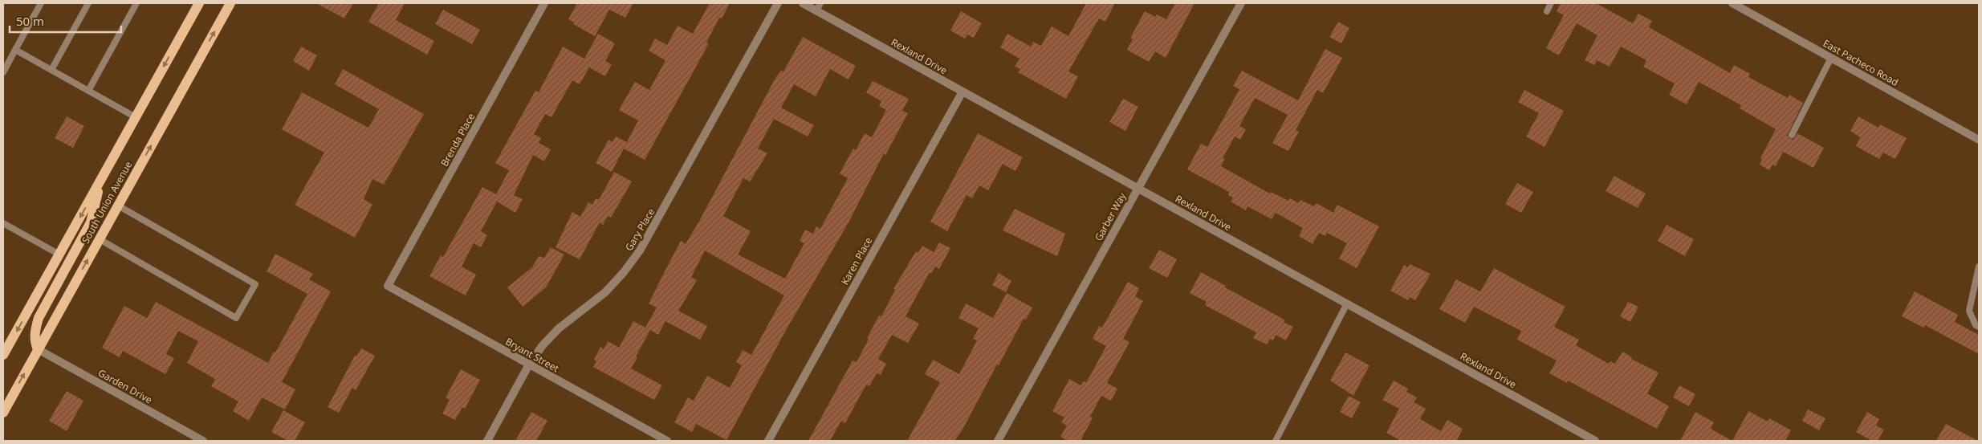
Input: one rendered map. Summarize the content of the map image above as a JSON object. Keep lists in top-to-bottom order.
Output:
{
  "streets": {
    "main road": ["South Union Avenue"],
    "street": [
      "Rexland Drive",
      "East Pacheco Road",
      "Brenda Place",
      "Garber Way",
      "Gary Place",
      "Karen Place",
      "Bryant Street",
      "Garden Drive"
    ]
  },
  "crossings": [
    ["Rexland Drive", "Garber Way"],
    ["Rexland Drive", "Karen Place"],
    ["Brenda Place", "Bryant Street"],
    ["South Union Avenue", "Garden Drive"],
    ["Gary Place", "Bryant Street"]
  ],
  "scale_bar": "50 m"
}
